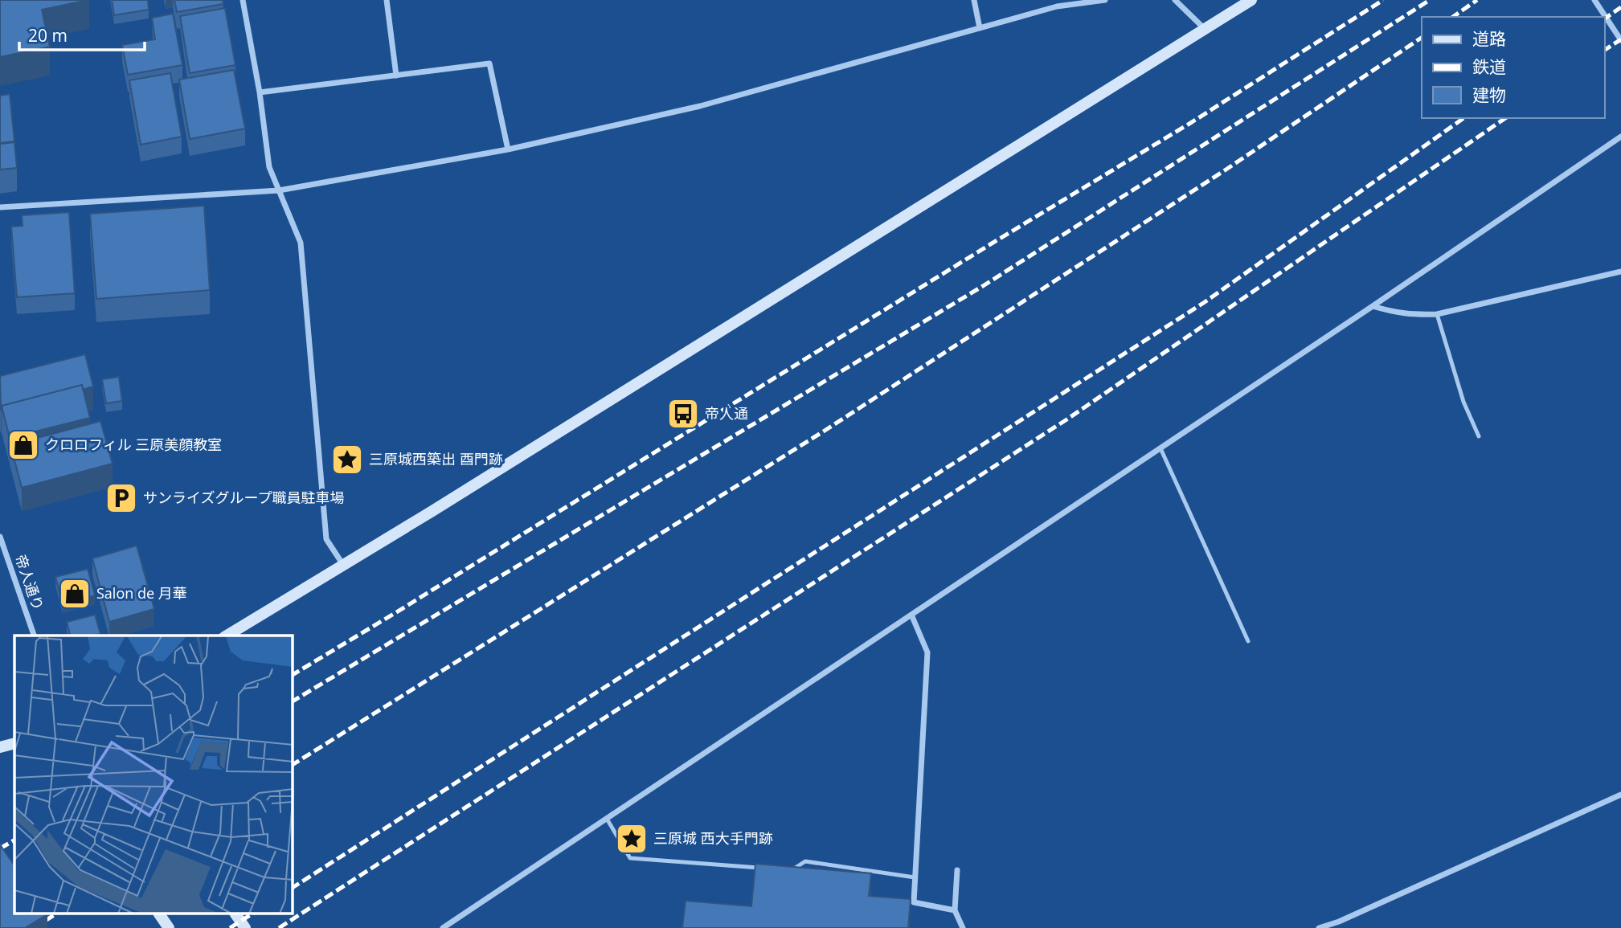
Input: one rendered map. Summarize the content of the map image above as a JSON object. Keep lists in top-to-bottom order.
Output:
{
  "streets": {
    "street": ["帝人通り"]
  },
  "places": {
    "bus stop": ["帝人通"],
    "shop": ["クロロフィル 三原美顔教室", "Salon de 月華"],
    "place": ["三原城西築出 酉門跡", "三原城 西大手門跡"],
    "parking": ["サンライズグループ職員駐車場"]
  },
  "legend": ["道路", "鉄道", "建物"],
  "scale_bar": "20 m"
}
